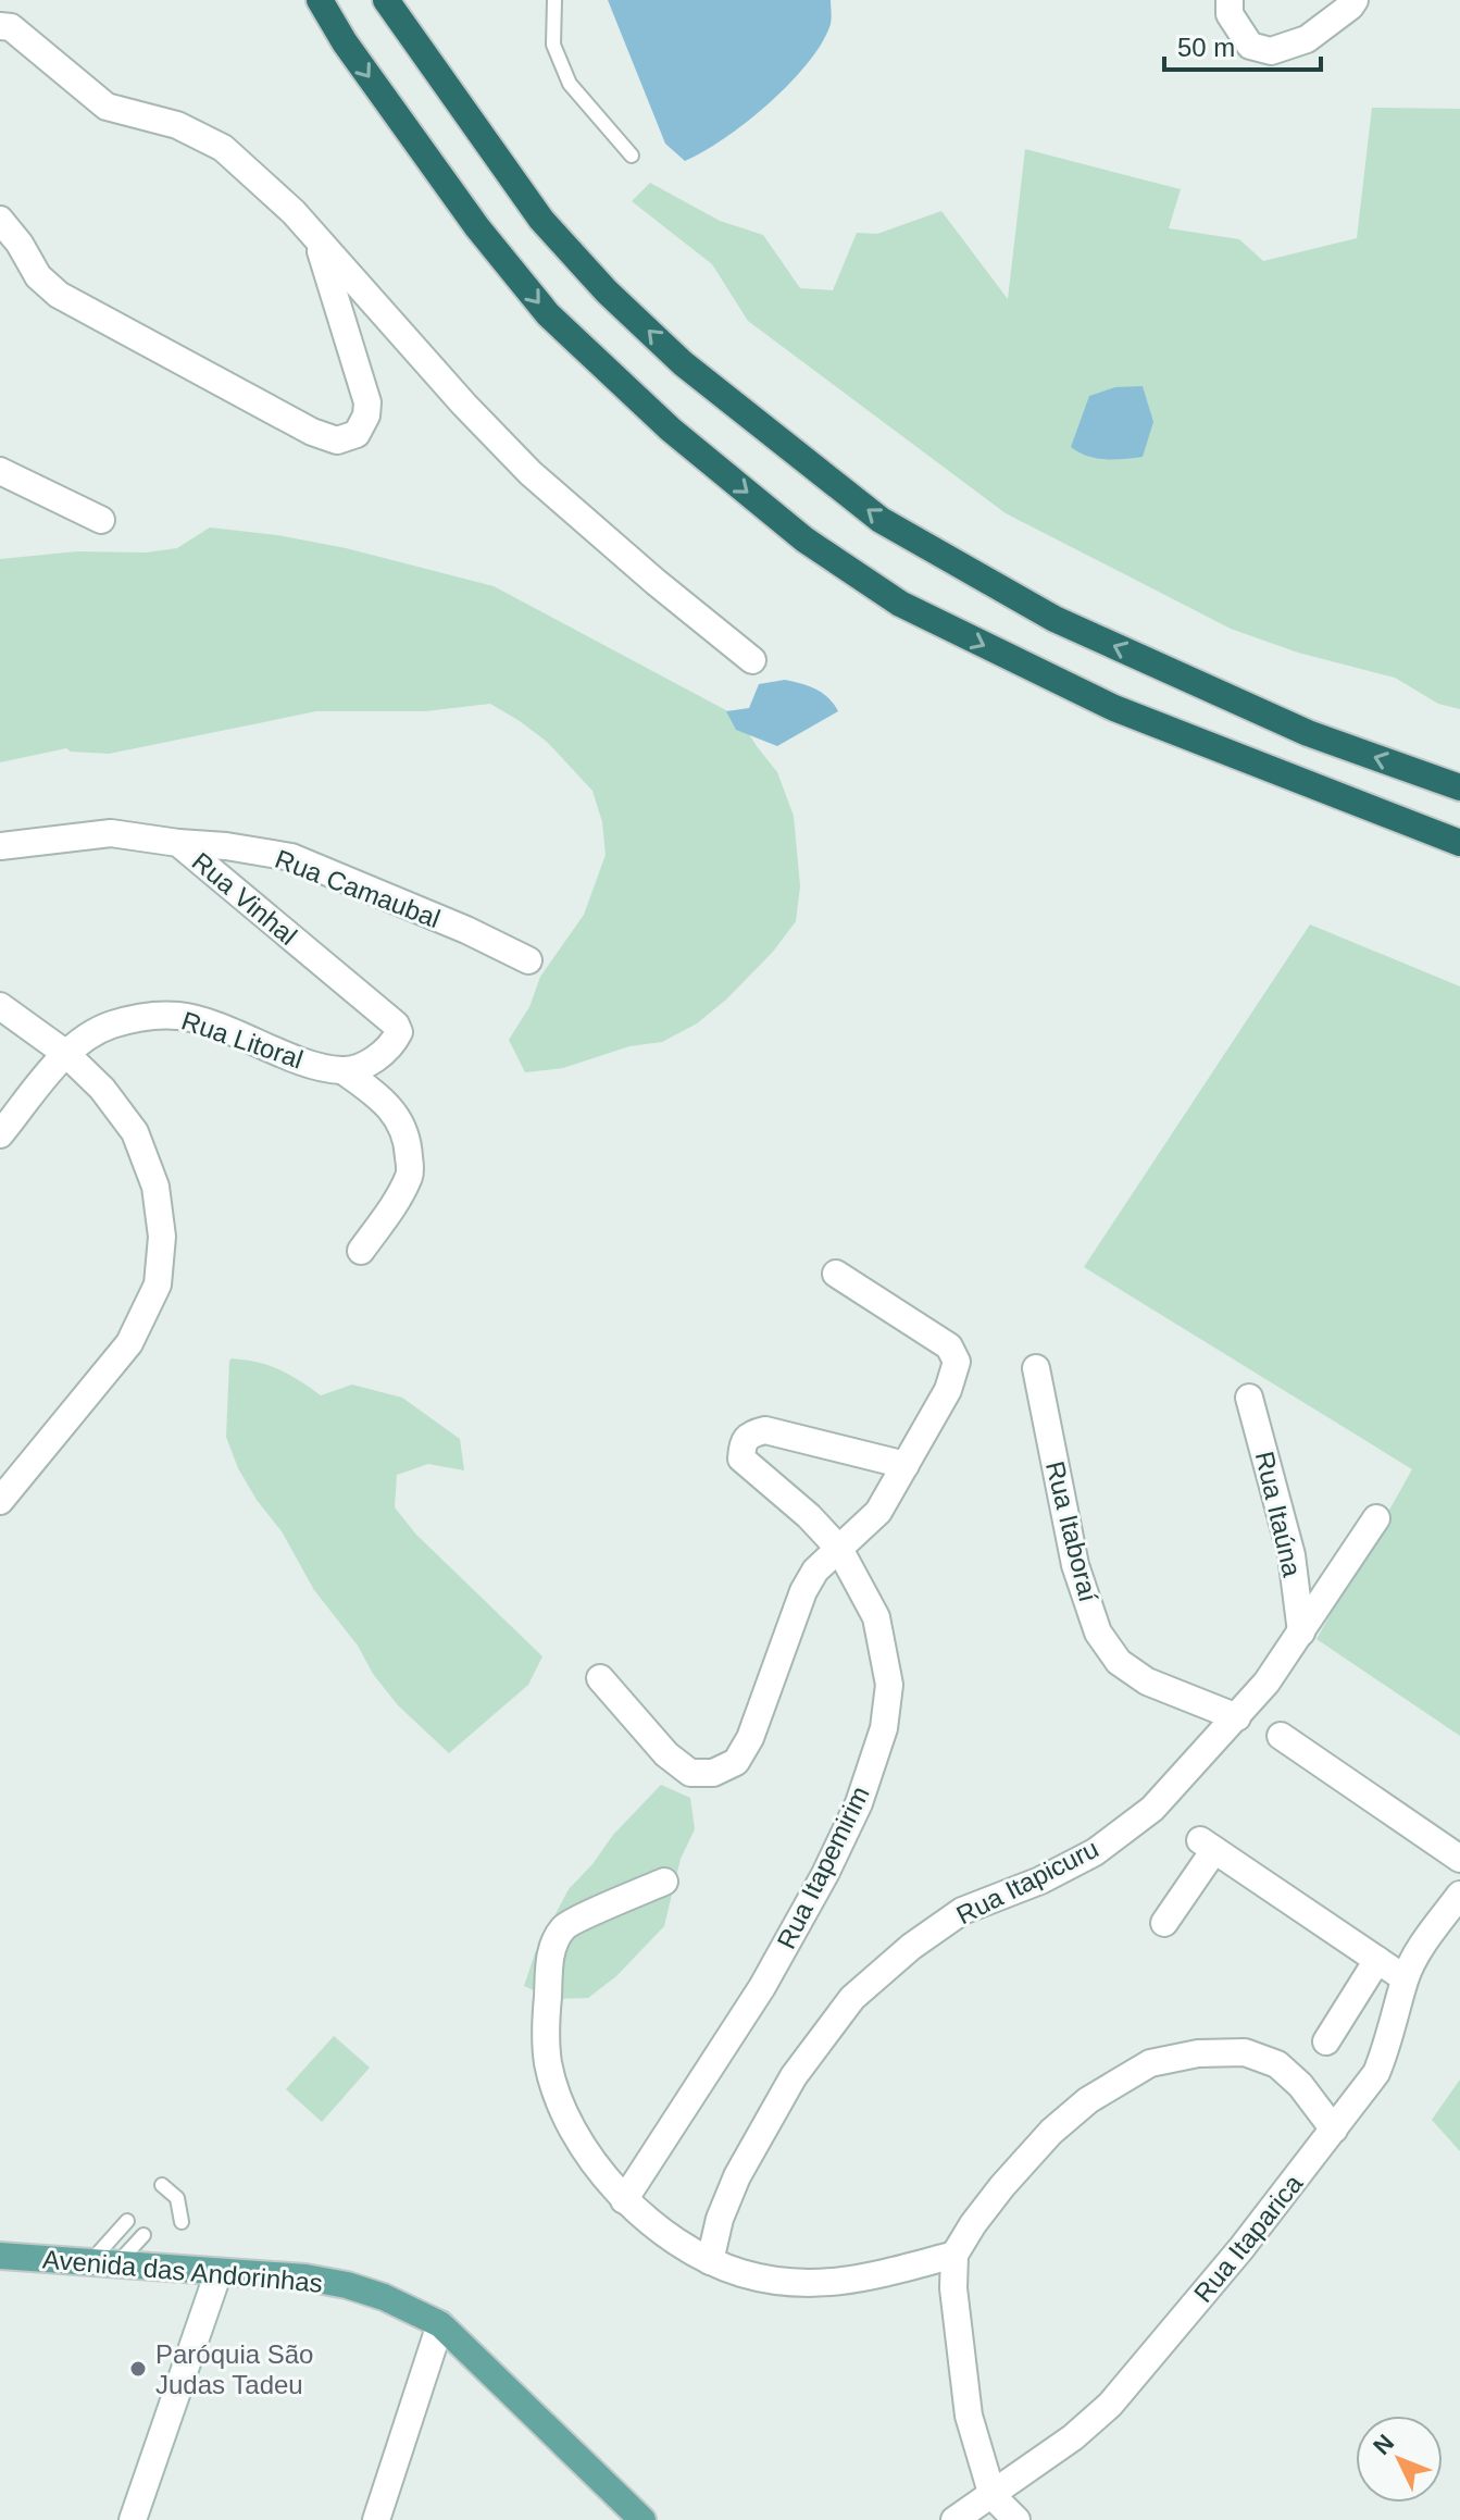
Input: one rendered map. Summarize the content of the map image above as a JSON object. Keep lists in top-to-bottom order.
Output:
{
  "streets": {
    "main road": ["Avenida das Andorinhas"],
    "street": [
      "Rua Camaubal",
      "Rua Vinhal",
      "Rua Litoral",
      "Rua Itaúna",
      "Rua Itaboraí",
      "Rua Itapemirim",
      "Rua Itapicuru",
      "Rua Itaparica"
    ]
  },
  "crossings": [
    ["Rua Camaubal", "Rua Vinhal"],
    ["Rua Vinhal", "Rua Litoral"],
    ["Rua Itaúna", "Rua Itapicuru"],
    ["Rua Itaboraí", "Rua Itapicuru"]
  ],
  "places": ["Paróquia São Judas Tadeu"],
  "scale_bar": "50 m",
  "north": "top left"
}
